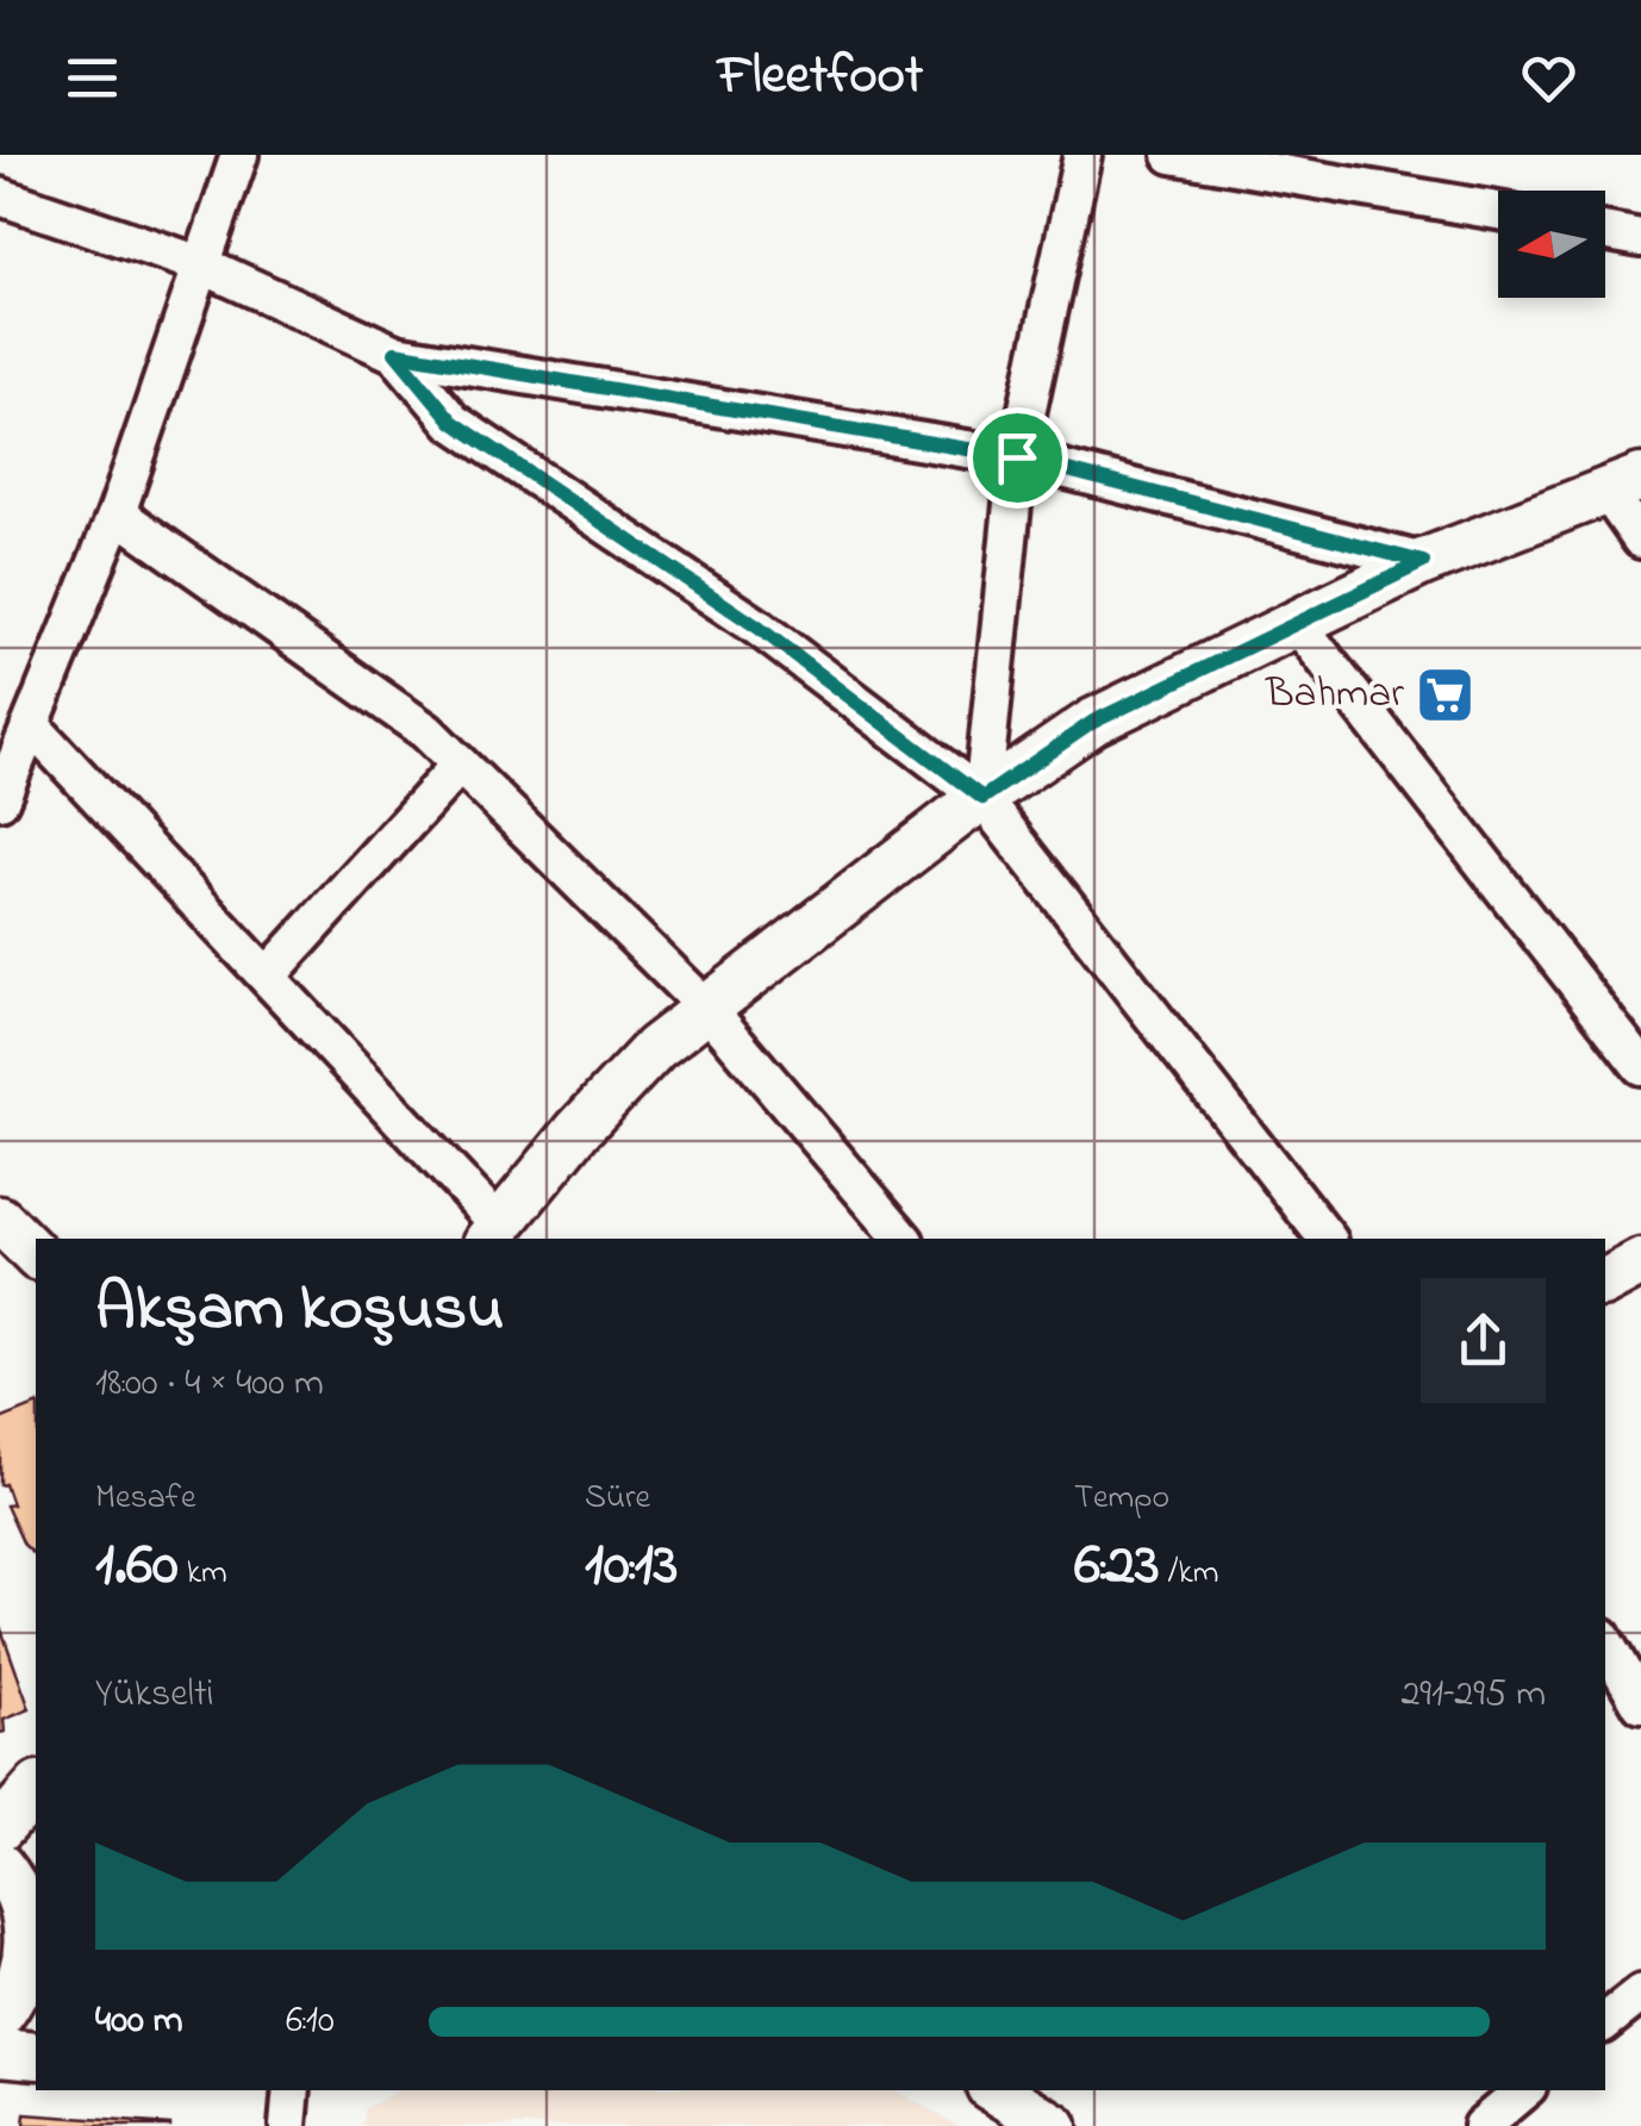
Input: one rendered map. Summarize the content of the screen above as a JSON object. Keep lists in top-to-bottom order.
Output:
{
  "places": {
    "supermarket": ["Bahmar"]
  },
  "north": "left",
  "page": {
    "header": "Fleetfoot",
    "heading": ["Akşam koşusu", "18:00 · 4 × 400 m"],
    "stats": [
      ["Mesafe", "1.60 km"],
      ["Süre", "10:13"],
      ["Tempo", "6:23 /km"]
    ],
    "chart": ["Yükselti", "291–295 m"],
    "list": [
      {
        "name": "400 m",
        "note": "6:10"
      }
    ]
  }
}
